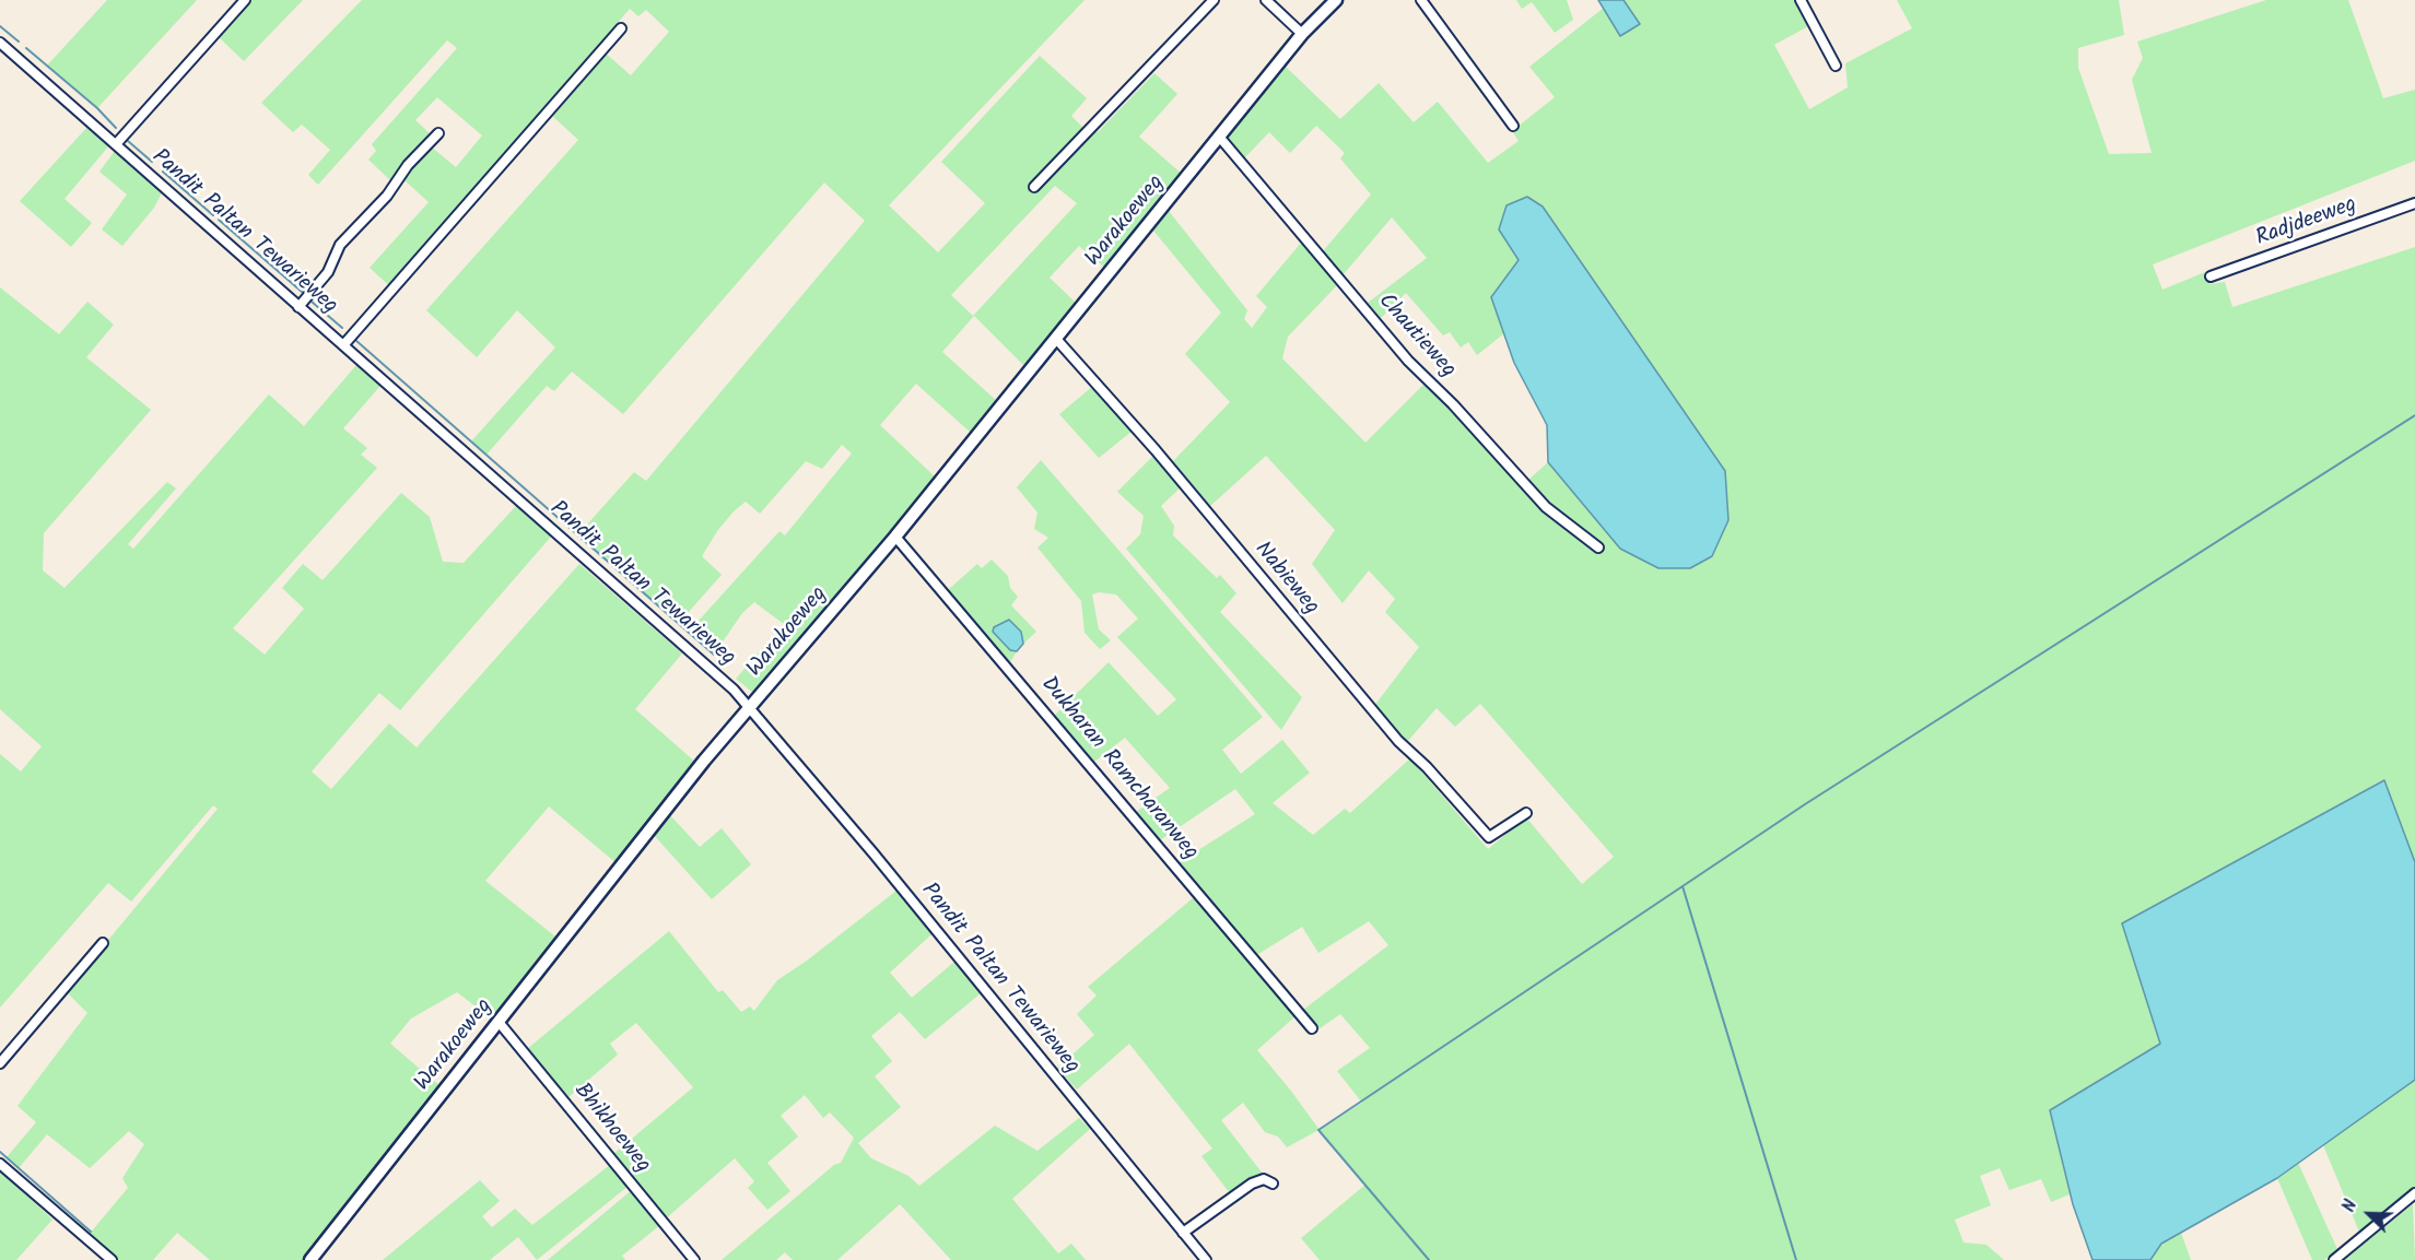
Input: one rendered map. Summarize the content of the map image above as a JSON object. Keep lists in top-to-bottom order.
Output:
{
  "streets": {
    "street": [
      "Warakoeweg",
      "Radjdeeweg",
      "Pandit Paltan Tewarieweg",
      "Chautieweg",
      "Nabieweg",
      "Dukharan Ramcharanweg",
      "Bhikhoeweg"
    ]
  },
  "crossings": [
    ["Warakoeweg", "Pandit Paltan Tewarieweg"],
    ["Warakoeweg", "Chautieweg"],
    ["Warakoeweg", "Nabieweg"],
    ["Warakoeweg", "Dukharan Ramcharanweg"],
    ["Warakoeweg", "Bhikhoeweg"]
  ],
  "north": "top left"
}
